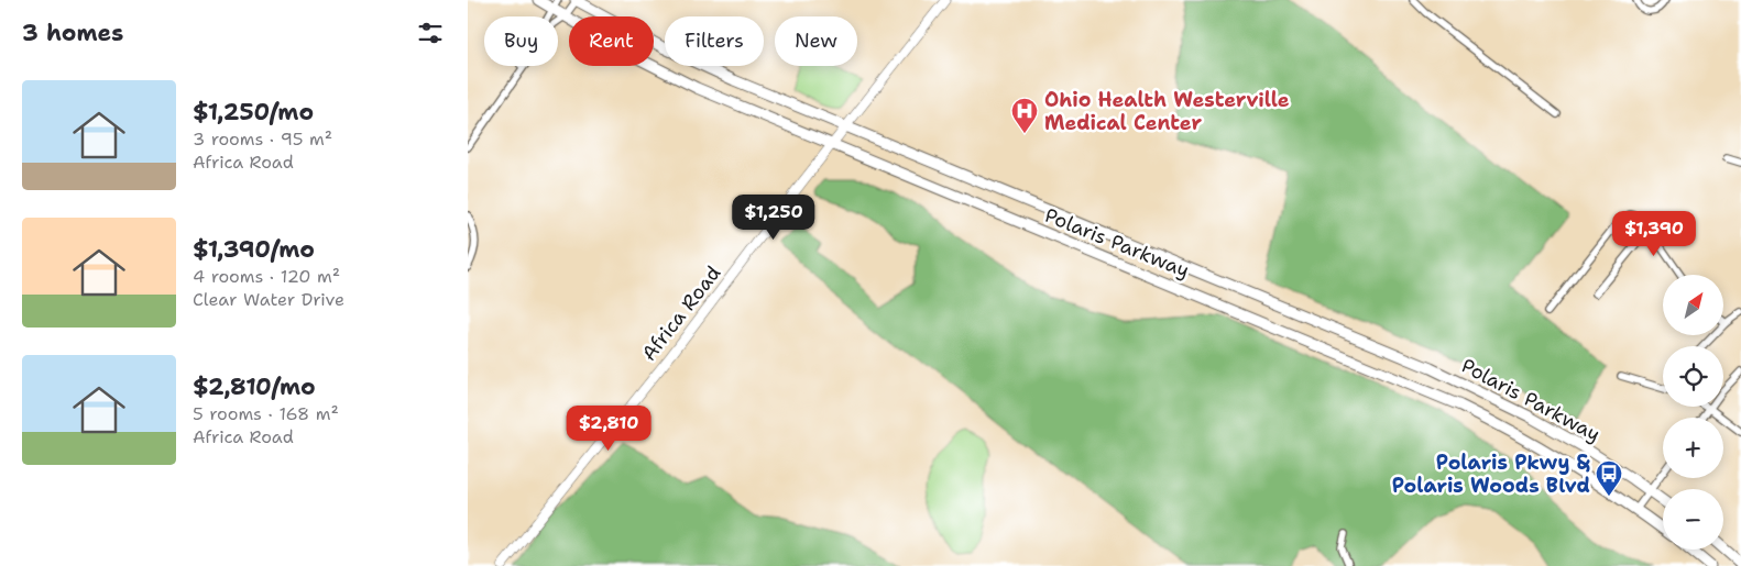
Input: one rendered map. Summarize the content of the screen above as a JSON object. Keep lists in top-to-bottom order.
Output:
{
  "streets": {
    "main road": ["Polaris Parkway"],
    "street": ["Africa Road"]
  },
  "crossings": [
    ["Polaris Parkway", "Africa Road"]
  ],
  "places": {
    "hospital": ["Ohio Health Westerville Medical Center"],
    "bus stop": ["Polaris Pkwy & Polaris Woods Blvd"]
  },
  "north": "top right",
  "page": {
    "heading": "3 homes",
    "chip": [
      "Buy",
      "Rent",
      "Filters",
      "New"
    ],
    "list": [
      {
        "name": "$1,250/mo",
        "note": "3 rooms · 95 m² · Africa Road"
      },
      {
        "name": "$1,390/mo",
        "note": "4 rooms · 120 m² · Clear Water Drive"
      },
      {
        "name": "$2,810/mo",
        "note": "5 rooms · 168 m² · Africa Road"
      }
    ],
    "price": ["$1,250", "$1,390", "$2,810"],
    "map_buttons": ["+", "−"]
  }
}
